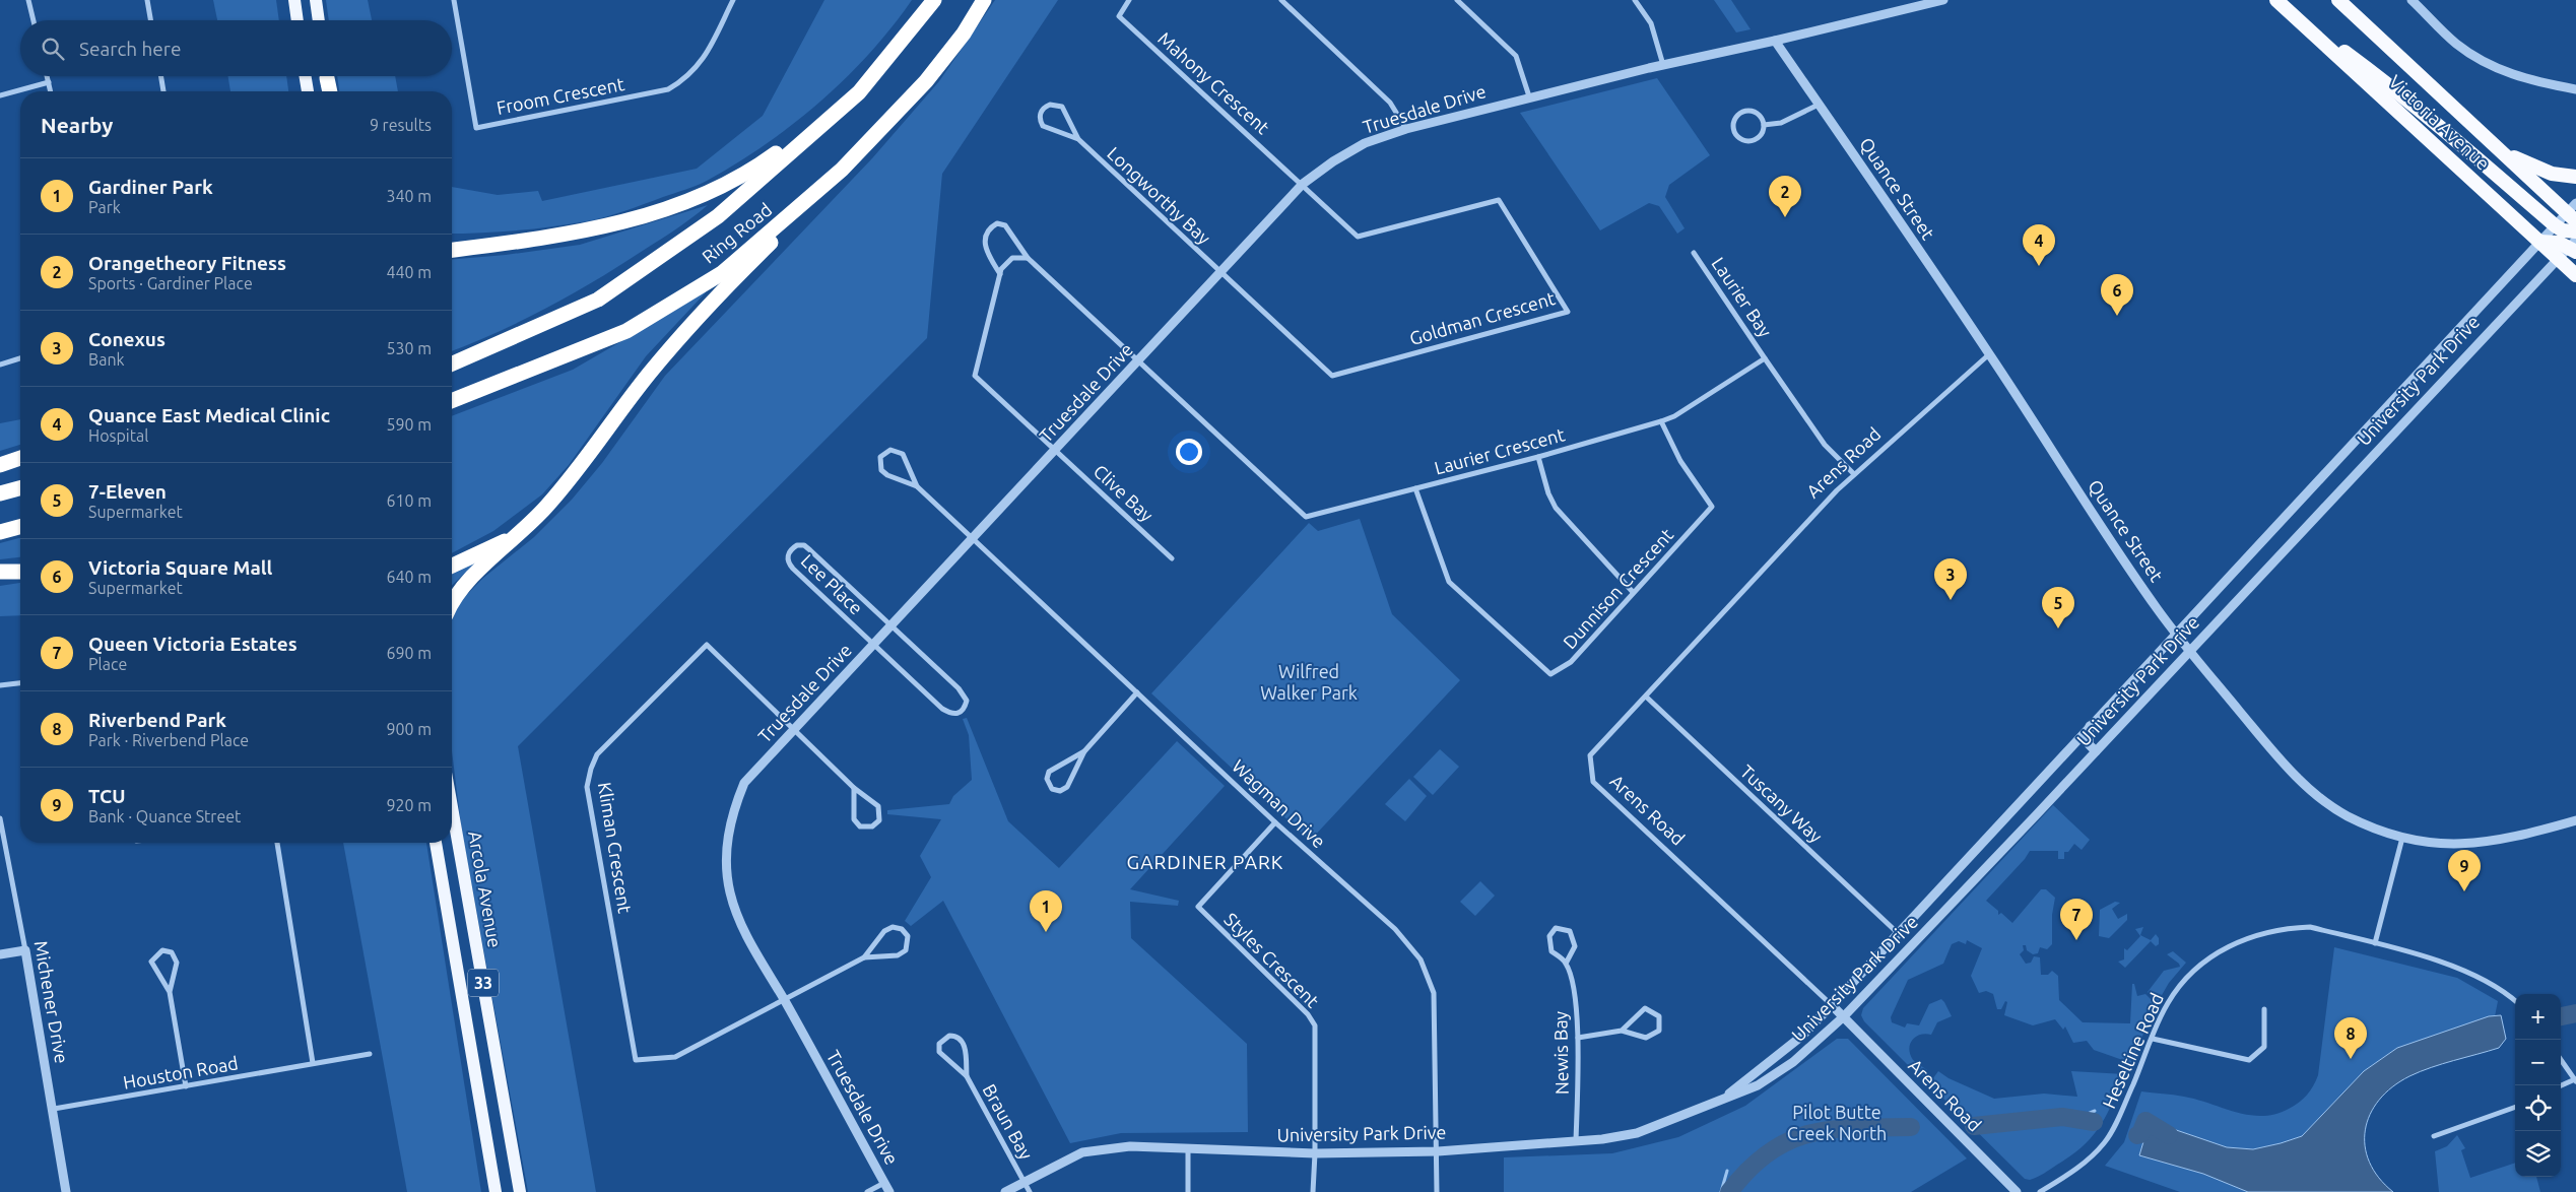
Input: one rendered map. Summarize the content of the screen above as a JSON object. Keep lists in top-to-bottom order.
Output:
{
  "streets": {
    "highway": ["Victoria Avenue", "Ring Road"],
    "main road": ["Arcola Avenue", "33"],
    "street": [
      "Mahony Crescent",
      "Froom Crescent",
      "Truesdale Drive",
      "Quance Street",
      "Longworthy Bay",
      "Laurier Bay",
      "Goldman Crescent",
      "University Park Drive",
      "Laurier Crescent",
      "Arens Road",
      "Clive Bay",
      "Lee Place",
      "Dunnison Crescent",
      "Wagman Drive",
      "Tuscany Way",
      "Kliman Crescent",
      "Styles Crescent",
      "Michener Drive",
      "Heseltine Road",
      "Newis Bay",
      "Houston Road",
      "Braun Bay"
    ]
  },
  "crossings": [
    ["Mahony Crescent", "Truesdale Drive"],
    ["Mahony Crescent", "Goldman Crescent"],
    ["Truesdale Drive", "Quance Street"],
    ["Truesdale Drive", "Longworthy Bay"],
    ["Truesdale Drive", "Goldman Crescent"],
    ["Truesdale Drive", "Laurier Crescent"],
    ["Truesdale Drive", "Clive Bay"],
    ["Truesdale Drive", "Lee Place"],
    ["Truesdale Drive", "Wagman Drive"],
    ["Truesdale Drive", "Kliman Crescent"],
    ["Victoria Avenue", "University Park Drive"],
    ["Quance Street", "University Park Drive"],
    ["Quance Street", "Arens Road"],
    ["Longworthy Bay", "Goldman Crescent"],
    ["Laurier Bay", "Laurier Crescent"],
    ["University Park Drive", "Arens Road"],
    ["University Park Drive", "Wagman Drive"],
    ["University Park Drive", "Tuscany Way"],
    ["University Park Drive", "Styles Crescent"],
    ["University Park Drive", "Newis Bay"],
    ["University Park Drive", "Braun Bay"],
    ["Laurier Crescent", "Dunnison Crescent"],
    ["Arens Road", "Tuscany Way"],
    ["Wagman Drive", "Styles Crescent"],
    ["Michener Drive", "Houston Road"]
  ],
  "districts": ["GARDINER PARK"],
  "parks": ["Wilfred Walker Park", "Pilot Butte Creek North"],
  "page": {
    "search": "Search here",
    "heading": ["Nearby", "9 results"],
    "list": [
      {
        "mark": "1",
        "name": "Gardiner Park",
        "note": "Park",
        "value": "340 m"
      },
      {
        "mark": "2",
        "name": "Orangetheory Fitness",
        "note": "Sports · Gardiner Place",
        "value": "440 m"
      },
      {
        "mark": "3",
        "name": "Conexus",
        "note": "Bank",
        "value": "530 m"
      },
      {
        "mark": "4",
        "name": "Quance East Medical Clinic",
        "note": "Hospital",
        "value": "590 m"
      },
      {
        "mark": "5",
        "name": "7-Eleven",
        "note": "Supermarket",
        "value": "610 m"
      },
      {
        "mark": "6",
        "name": "Victoria Square Mall",
        "note": "Supermarket",
        "value": "640 m"
      },
      {
        "mark": "7",
        "name": "Queen Victoria Estates",
        "note": "Place",
        "value": "690 m"
      },
      {
        "mark": "8",
        "name": "Riverbend Park",
        "note": "Park · Riverbend Place",
        "value": "900 m"
      },
      {
        "mark": "9",
        "name": "TCU",
        "note": "Bank · Quance Street",
        "value": "920 m"
      }
    ],
    "pins": [
      "2",
      "4",
      "6",
      "3",
      "5",
      "9",
      "1",
      "7",
      "8"
    ],
    "map_buttons": ["+", "−"]
  }
}
